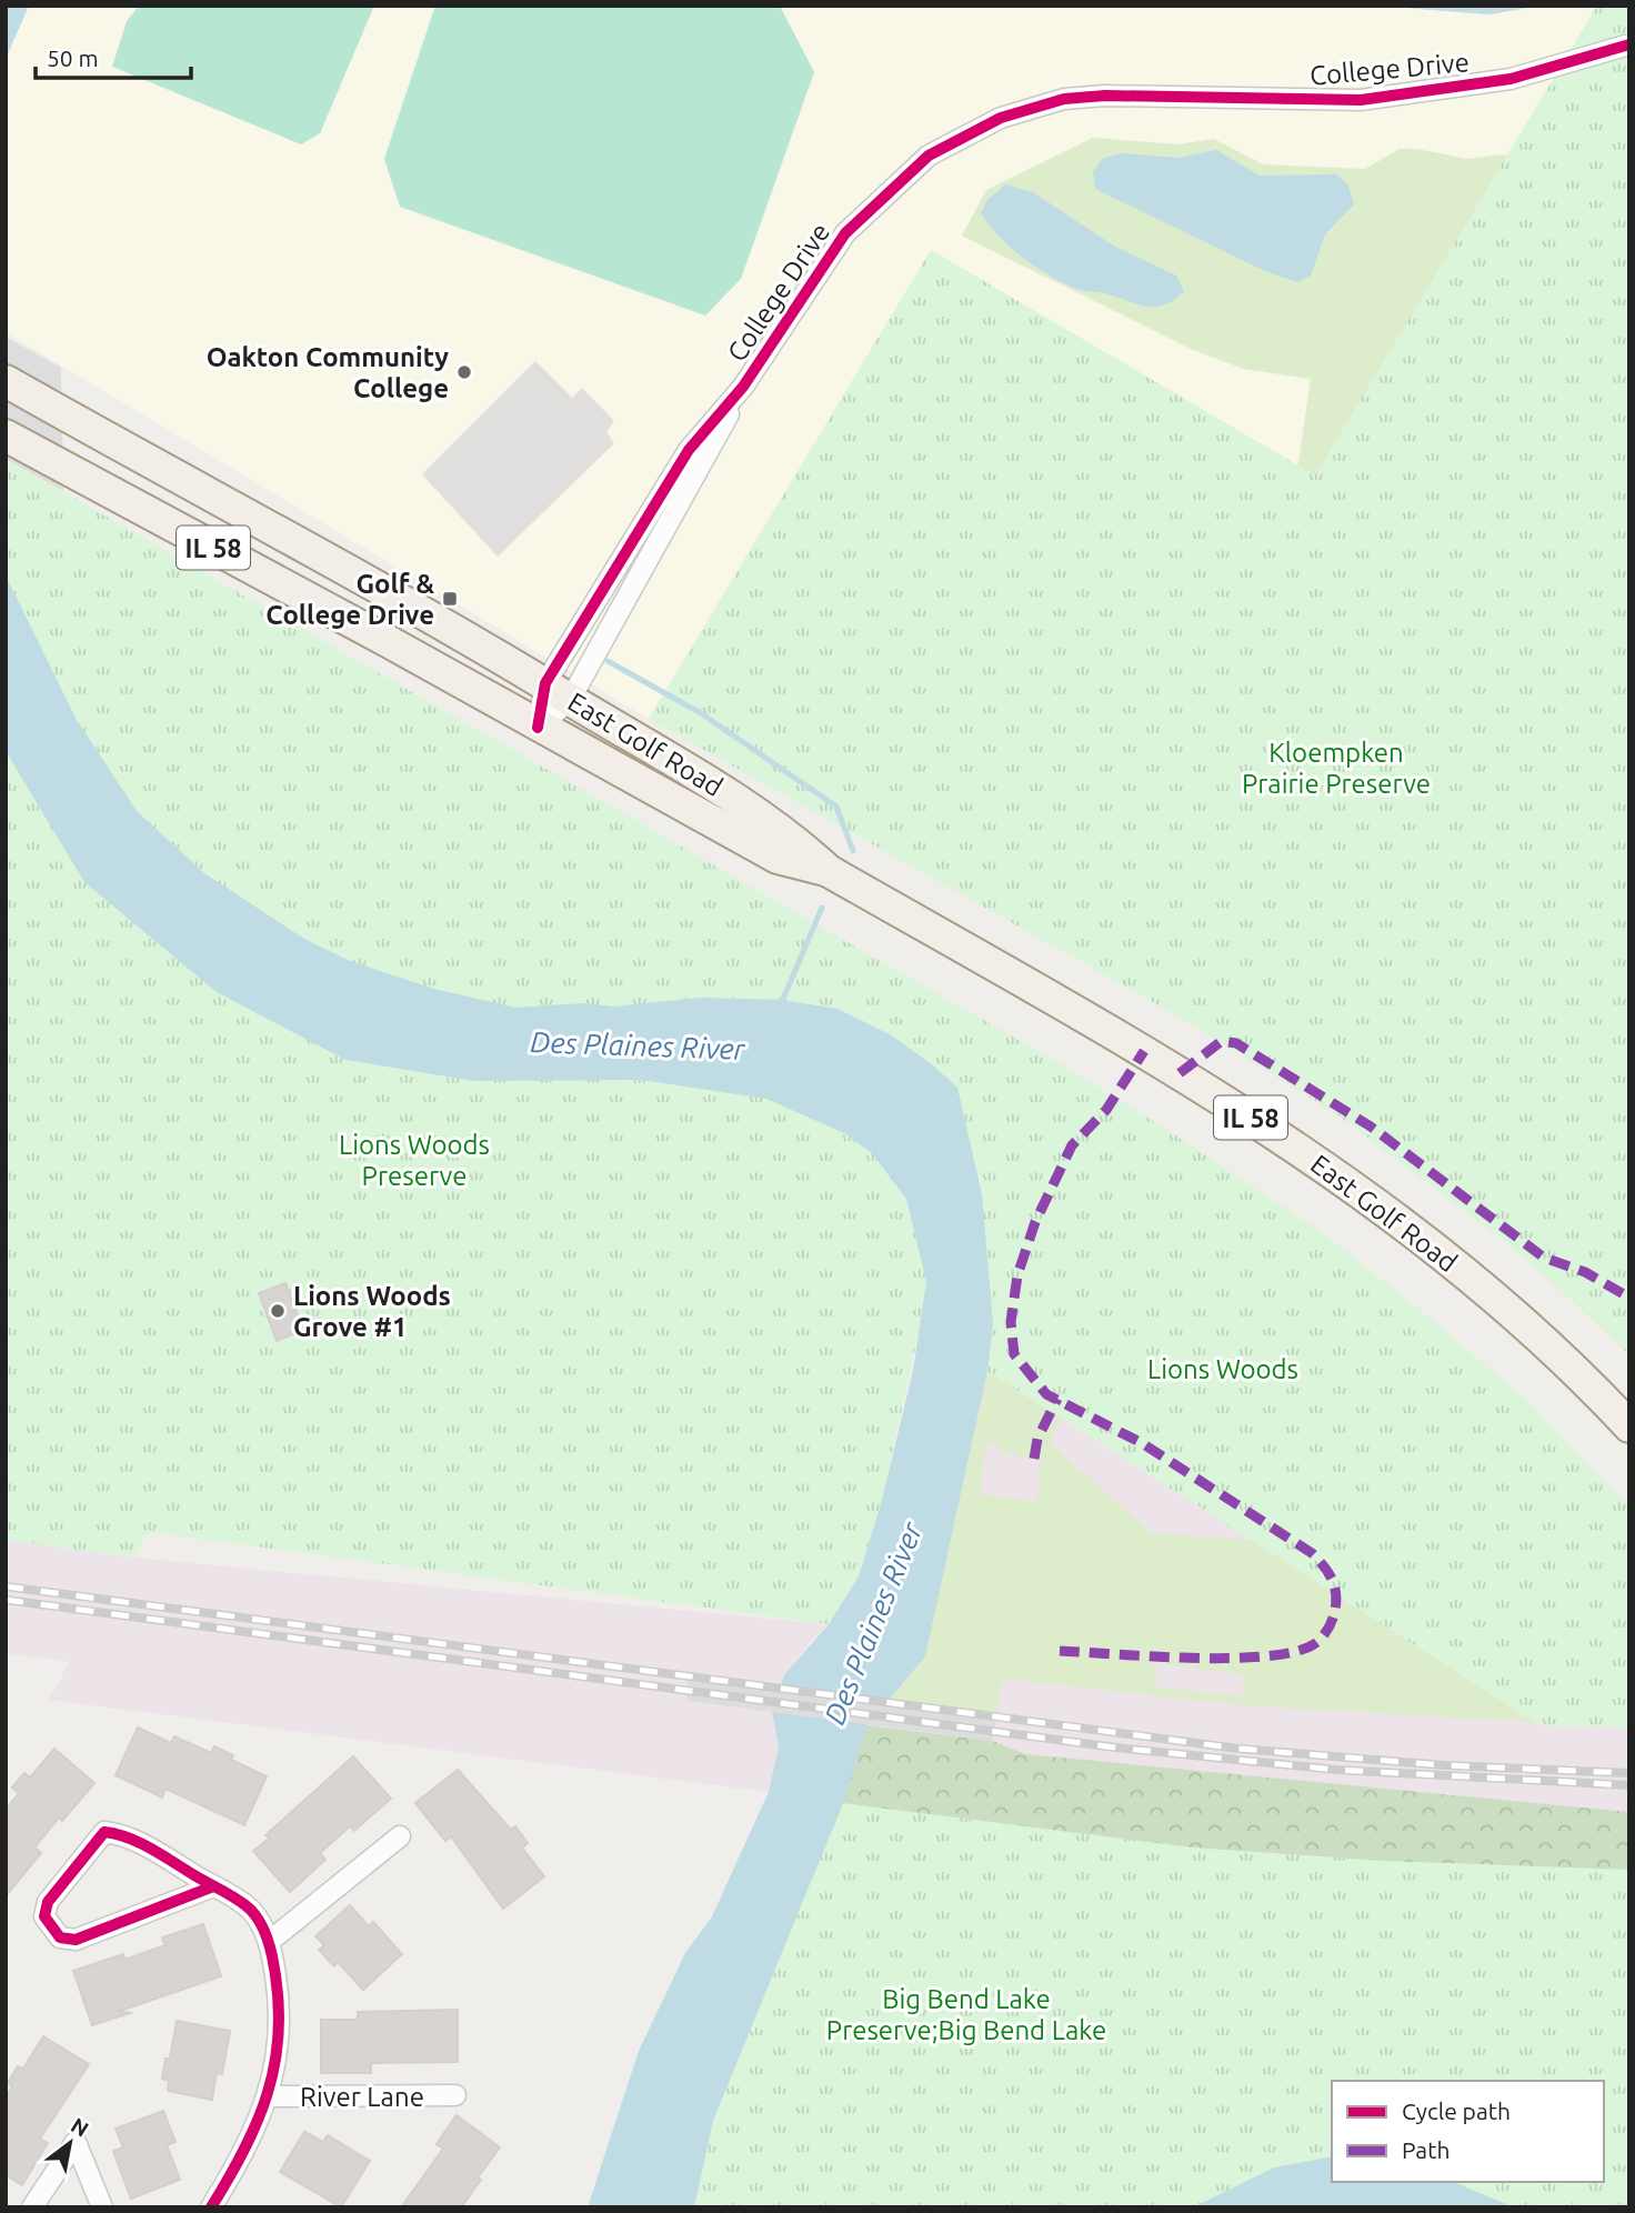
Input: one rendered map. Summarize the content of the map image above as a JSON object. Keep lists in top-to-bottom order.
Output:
{
  "streets": {
    "main road": ["IL 58", "East Golf Road"],
    "street": ["College Drive", "River Lane"]
  },
  "crossings": [
    ["College Drive", "East Golf Road"]
  ],
  "water": ["Des Plaines River"],
  "parks": [
    "Kloempken Prairie Preserve",
    "Lions Woods Preserve",
    "Lions Woods",
    "Big Bend Lake Preserve;Big Bend Lake"
  ],
  "places": {
    "other": ["Oakton Community College", "Lions Woods Grove #1"],
    "transit": ["Golf & College Drive"]
  },
  "legend": ["Cycle path", "Path"],
  "scale_bar": "50 m",
  "north": "top right"
}
